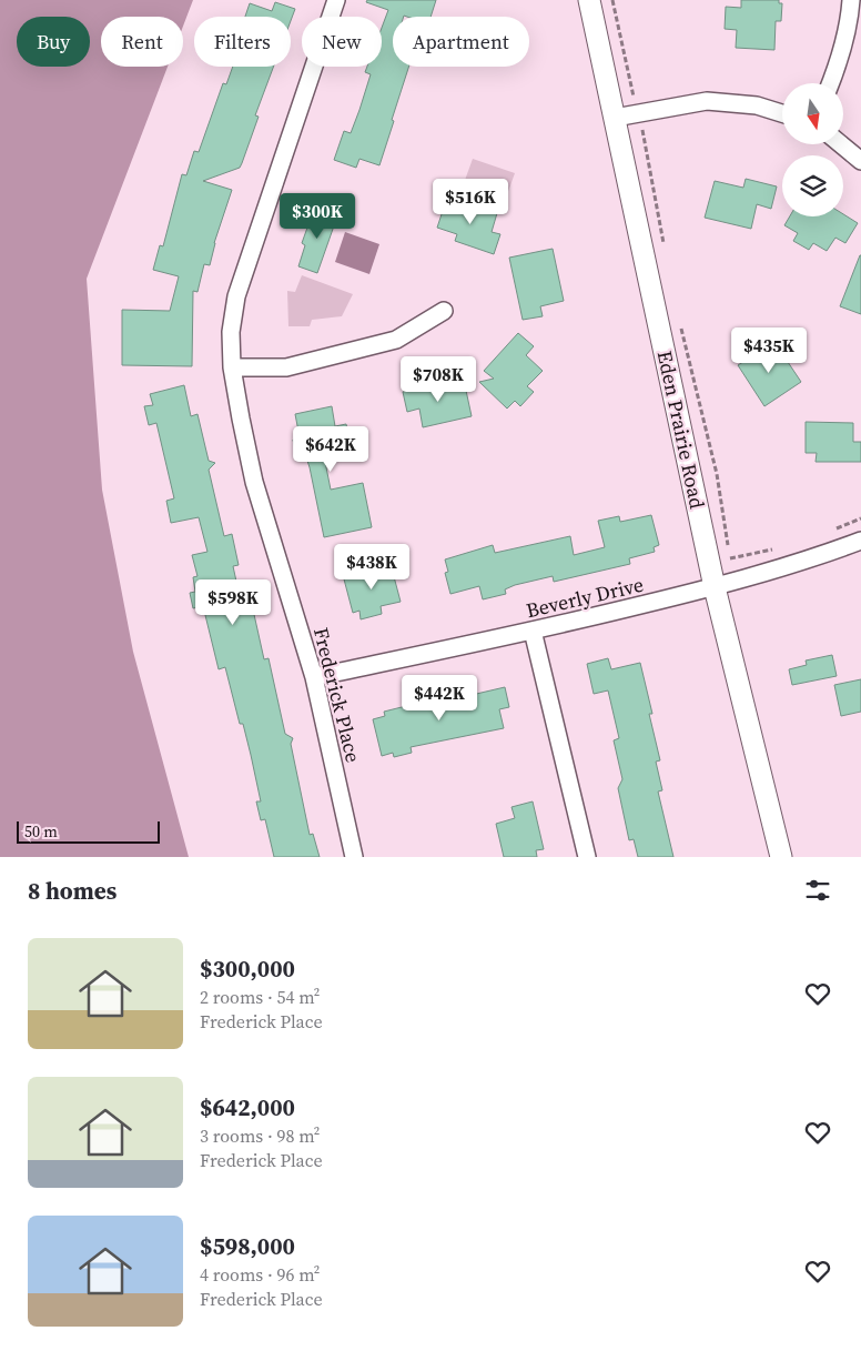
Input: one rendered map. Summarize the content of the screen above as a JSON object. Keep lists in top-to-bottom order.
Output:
{
  "streets": {
    "street": ["Eden Prairie Road", "Beverly Drive", "Frederick Place"]
  },
  "crossings": [
    ["Eden Prairie Road", "Beverly Drive"],
    ["Beverly Drive", "Frederick Place"]
  ],
  "scale_bar": "50 m",
  "north": "bottom",
  "page": {
    "chip": [
      "Buy",
      "Rent",
      "Filters",
      "New",
      "Apartment"
    ],
    "price": [
      "$516K",
      "$300K",
      "$435K",
      "$708K",
      "$642K",
      "$438K",
      "$598K",
      "$442K"
    ],
    "scale": "50 m",
    "heading": "8 homes",
    "list": [
      {
        "name": "$300,000",
        "note": "2 rooms · 54 m² · Frederick Place"
      },
      {
        "name": "$642,000",
        "note": "3 rooms · 98 m² · Frederick Place"
      },
      {
        "name": "$598,000",
        "note": "4 rooms · 96 m² · Frederick Place"
      }
    ]
  }
}
